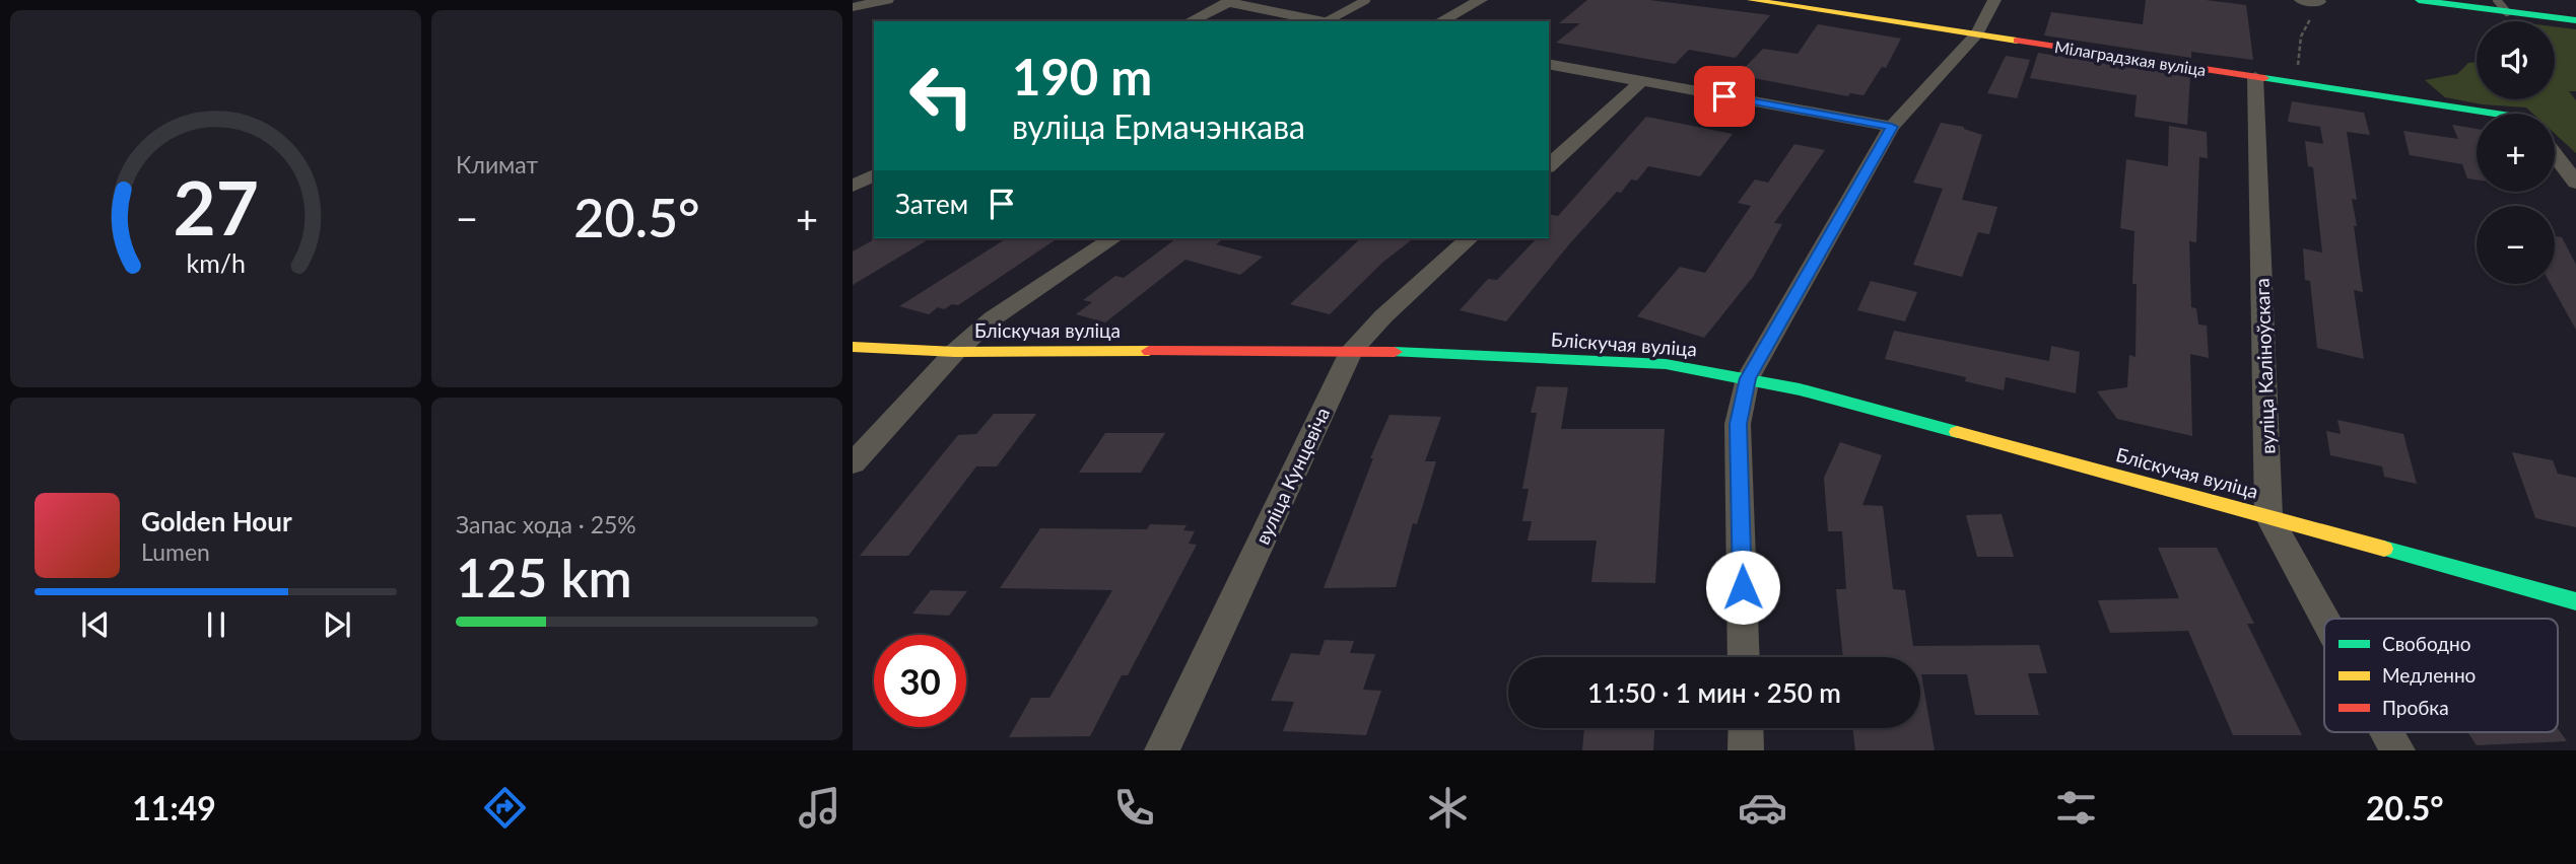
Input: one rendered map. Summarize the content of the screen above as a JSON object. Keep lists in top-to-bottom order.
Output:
{
  "streets": {
    "street": [
      "Мілаградзкая вуліца",
      "Бліскучая вуліца",
      "вуліца Каліноўскага",
      "вуліца Кунцевіча"
    ]
  },
  "crossings": [
    ["Мілаградзкая вуліца", "вуліца Каліноўскага"],
    ["Бліскучая вуліца", "вуліца Каліноўскага"],
    ["Бліскучая вуліца", "вуліца Кунцевіча"]
  ],
  "legend": ["Свободно", "Медленно", "Пробка"],
  "page": {
    "tile": [
      "Климат",
      ["Запас хода · 25%", "125 km"]
    ],
    "map_buttons": ["+", "−"],
    "turn": ["190 m", "вуліца Ермачэнкава"],
    "then": "Затем",
    "heat": ["−", "20.5°", "+"],
    "song": ["Golden Hour", "Lumen"],
    "limit": "30",
    "trip": "11:50 · 1 мин · 250 m",
    "tabs": ["11:49", "20.5°"],
    "gauge": ["27", "km/h"]
  }
}
